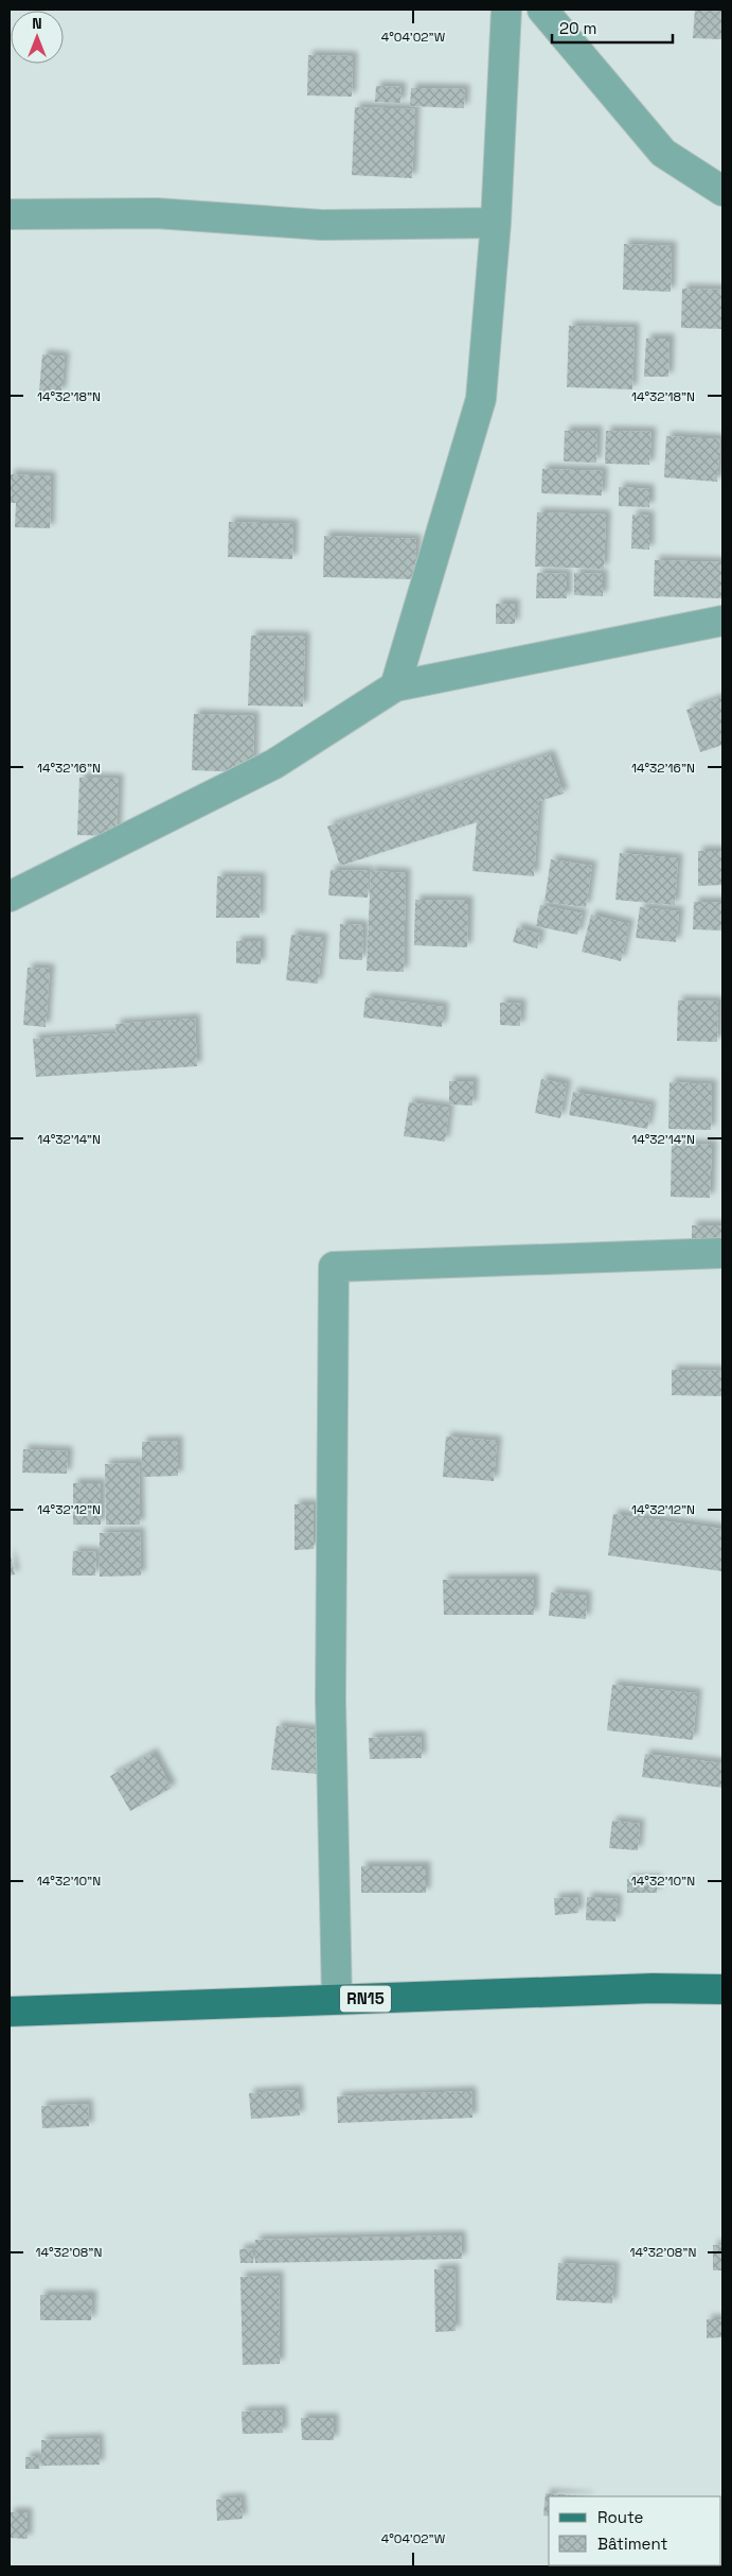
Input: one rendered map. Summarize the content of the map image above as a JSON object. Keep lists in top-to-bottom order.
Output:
{
  "streets": {
    "main road": ["RN15"]
  },
  "legend": ["Route", "Bâtiment"],
  "scale_bar": "20 m",
  "north": "top",
  "coordinates": [
    "4°04'02\"W",
    "14°32'18\"N",
    "14°32'16\"N",
    "14°32'14\"N",
    "14°32'12\"N",
    "14°32'10\"N",
    "14°32'08\"N"
  ]
}
